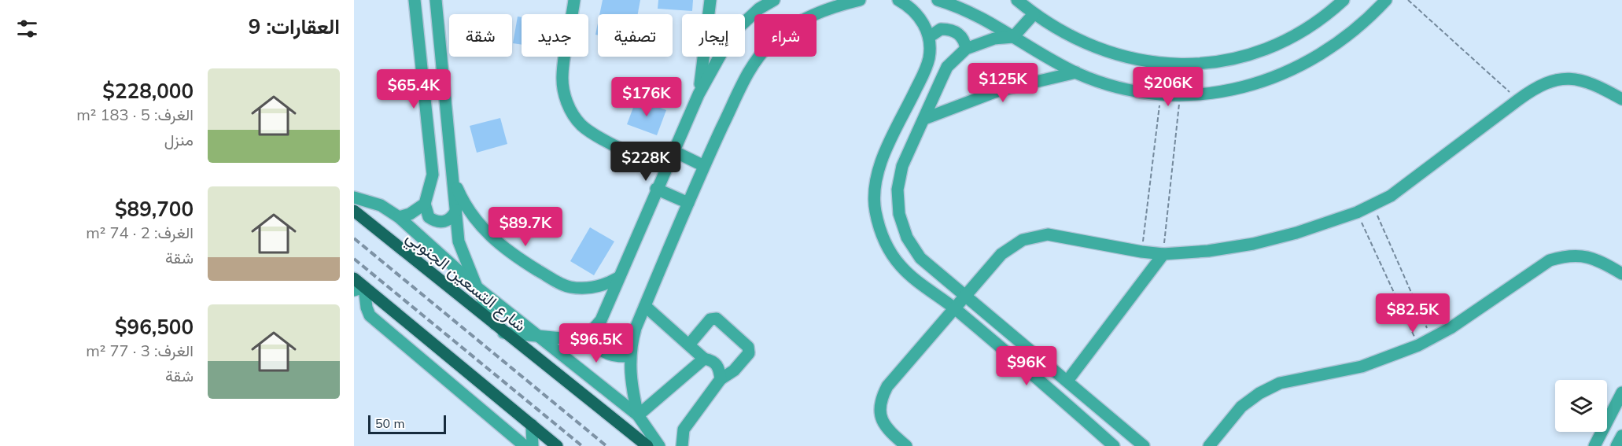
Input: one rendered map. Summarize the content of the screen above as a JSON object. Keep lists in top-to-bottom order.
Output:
{
  "streets": {
    "main road": ["شارع التسعين الجنوبي"]
  },
  "scale_bar": "50 m",
  "page": {
    "heading": "العقارات: 9",
    "chip": [
      "شراء",
      "إيجار",
      "تصفية",
      "جديد",
      "شقة"
    ],
    "list": [
      {
        "name": "$228,000",
        "note": "الغرف: 5 · 183 m² · منزل"
      },
      {
        "name": "$89,700",
        "note": "الغرف: 2 · 74 m² · شقة"
      },
      {
        "name": "$96,500",
        "note": "الغرف: 3 · 77 m² · شقة"
      }
    ],
    "price": [
      "$125K",
      "$206K",
      "$65.4K",
      "$176K",
      "$228K",
      "$89.7K",
      "$82.5K",
      "$96.5K",
      "$96K"
    ],
    "scale": "50 m"
  }
}
